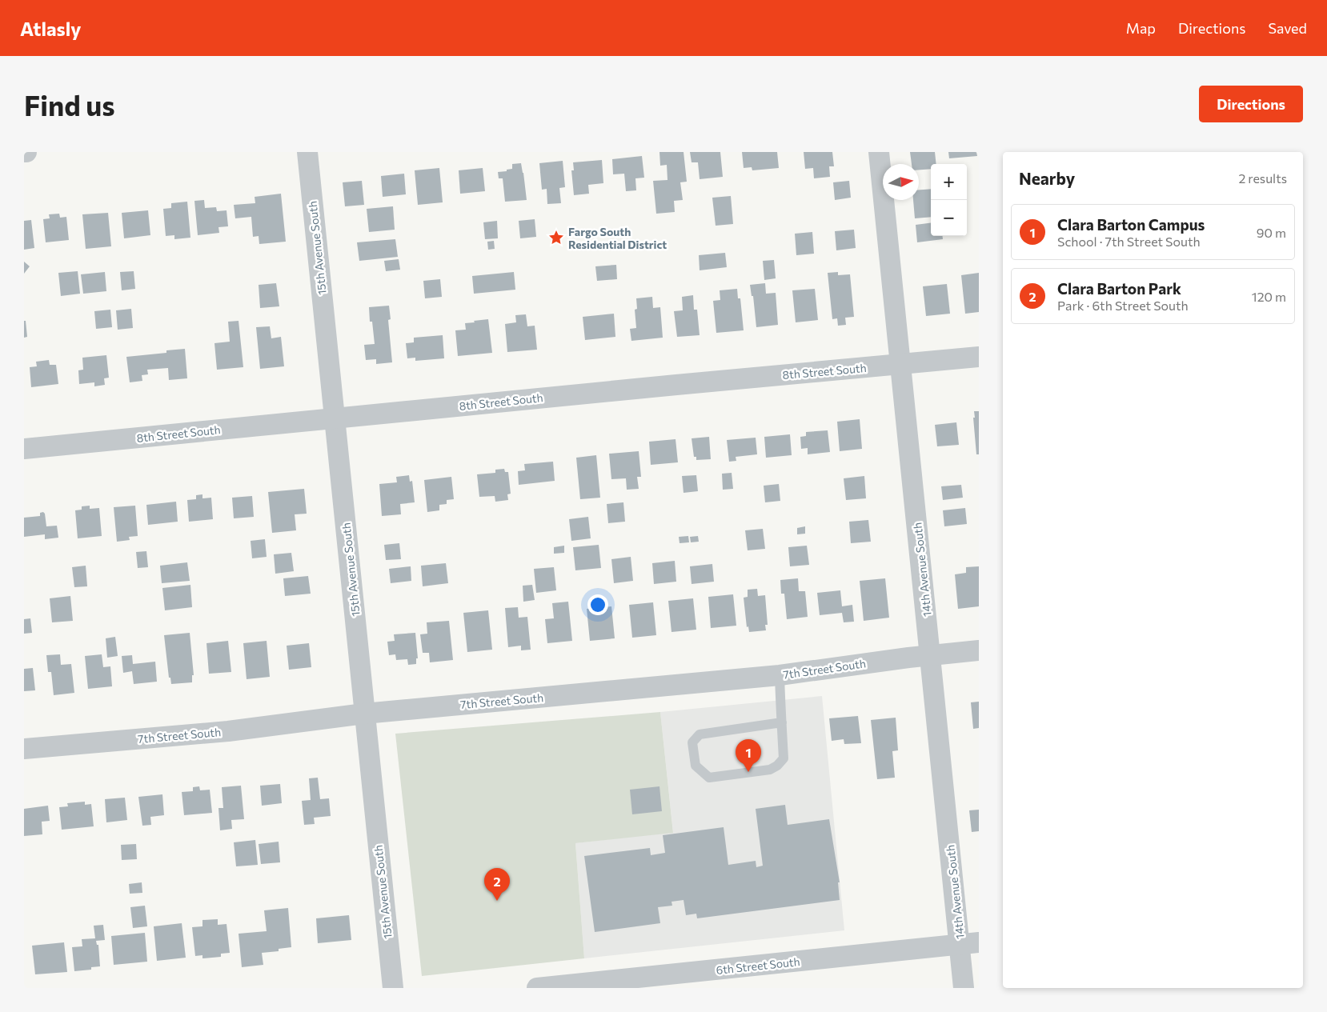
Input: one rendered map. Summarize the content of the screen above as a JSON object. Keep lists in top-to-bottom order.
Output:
{
  "streets": {
    "street": [
      "15th Avenue South",
      "8th Street South",
      "14th Avenue South",
      "7th Street South",
      "6th Street South"
    ]
  },
  "crossings": [
    ["15th Avenue South", "8th Street South"],
    ["15th Avenue South", "7th Street South"],
    ["8th Street South", "14th Avenue South"],
    ["14th Avenue South", "7th Street South"],
    ["14th Avenue South", "6th Street South"]
  ],
  "places": {
    "place": ["Fargo South Residential District"]
  },
  "north": "right",
  "page": {
    "header": "Atlasly",
    "nav": ["Map", "Directions", "Saved"],
    "buttons": "Directions",
    "title": "Find us",
    "heading": ["Nearby", "2 results"],
    "map_buttons": ["+", "−"],
    "list": [
      {
        "mark": "1",
        "name": "Clara Barton Campus",
        "note": "School · 7th Street South",
        "value": "90 m"
      },
      {
        "mark": "2",
        "name": "Clara Barton Park",
        "note": "Park · 6th Street South",
        "value": "120 m"
      }
    ],
    "pins": ["1", "2"]
  }
}
